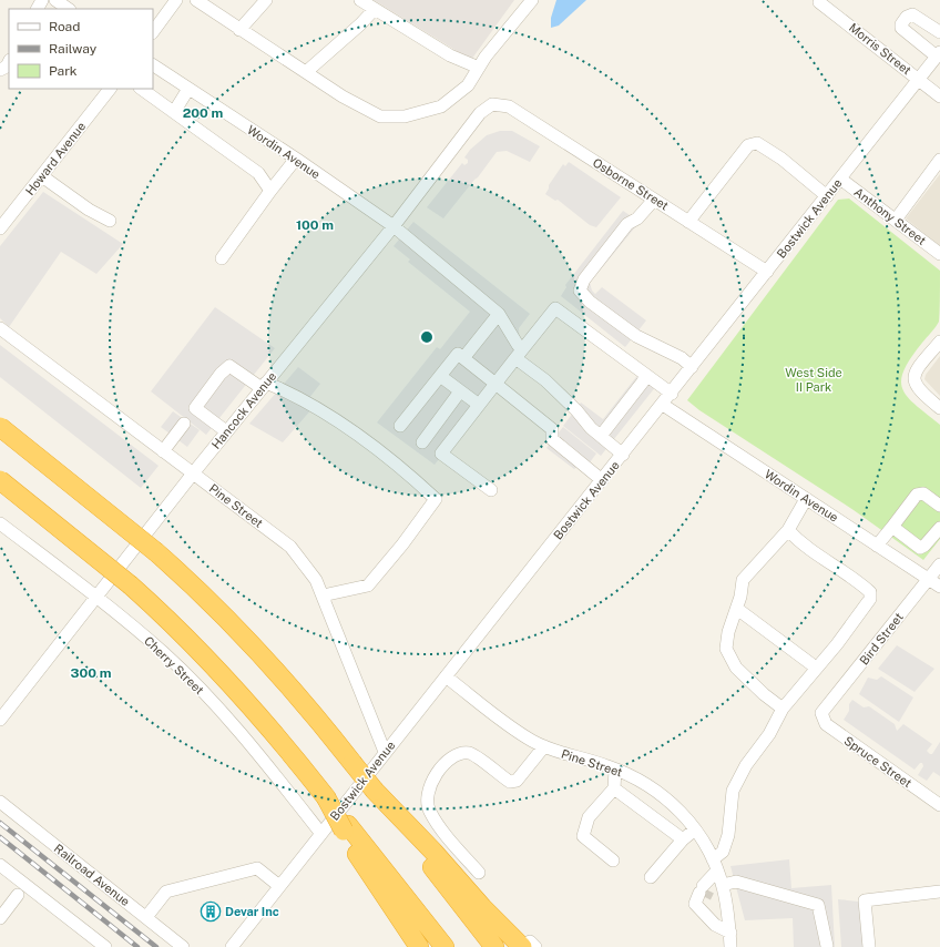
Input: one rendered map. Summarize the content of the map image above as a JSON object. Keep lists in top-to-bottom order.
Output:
{
  "streets": {
    "street": [
      "Morris Street",
      "Wordin Avenue",
      "Howard Avenue",
      "Osborne Street",
      "Anthony Street",
      "Bostwick Avenue",
      "Hancock Avenue",
      "Pine Street",
      "Bird Street",
      "Cherry Street",
      "Spruce Street",
      "Railroad Avenue"
    ]
  },
  "crossings": [
    ["Morris Street", "Bostwick Avenue"],
    ["Wordin Avenue", "Bostwick Avenue"],
    ["Wordin Avenue", "Hancock Avenue"],
    ["Wordin Avenue", "Bird Street"],
    ["Osborne Street", "Bostwick Avenue"],
    ["Osborne Street", "Hancock Avenue"],
    ["Anthony Street", "Bostwick Avenue"],
    ["Bostwick Avenue", "Pine Street"],
    ["Bostwick Avenue", "Cherry Street"],
    ["Hancock Avenue", "Pine Street"],
    ["Hancock Avenue", "Cherry Street"],
    ["Bird Street", "Spruce Street"]
  ],
  "parks": ["West Side II Park"],
  "places": {
    "building": ["Devar Inc"]
  },
  "legend": ["Road", "Railway", "Park"],
  "rings": ["200 m", "100 m", "300 m"]
}
